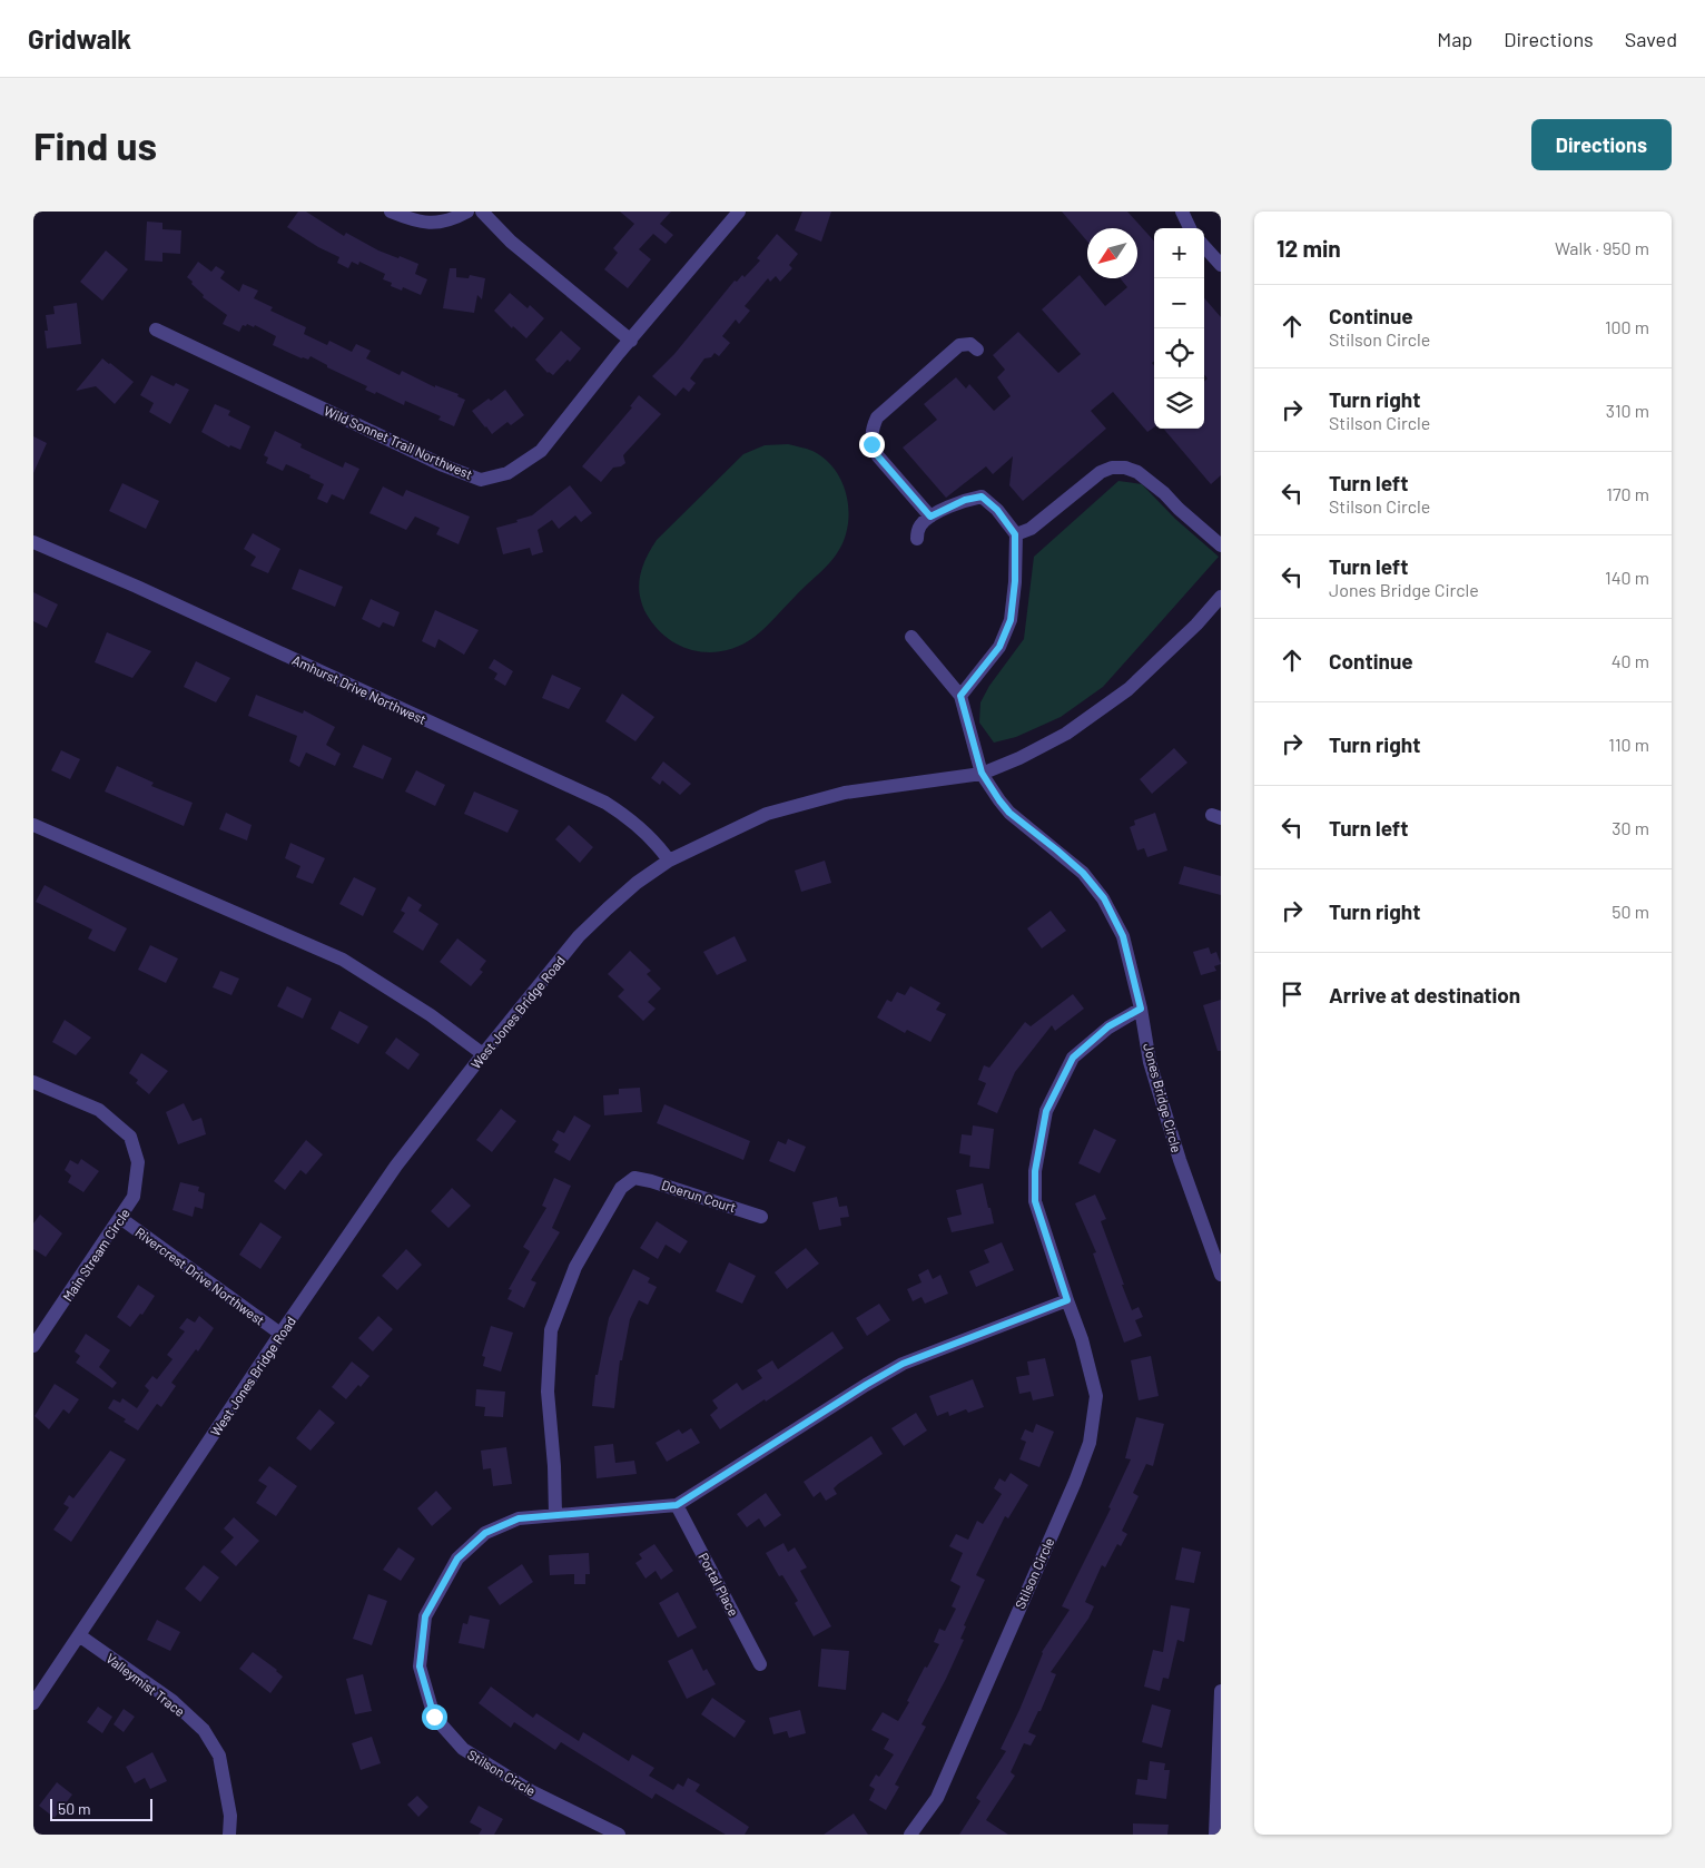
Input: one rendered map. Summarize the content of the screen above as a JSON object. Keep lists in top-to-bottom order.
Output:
{
  "streets": {
    "street": [
      "Wild Sonnet Trail Northwest",
      "Amhurst Drive Northwest",
      "West Jones Bridge Road",
      "Jones Bridge Circle",
      "Doerun Court",
      "Main Stream Circle",
      "Rivercrest Drive Northwest",
      "Stilson Circle",
      "Portal Place",
      "Valleymist Trace"
    ]
  },
  "crossings": [
    ["Amhurst Drive Northwest", "West Jones Bridge Road"],
    ["West Jones Bridge Road", "Jones Bridge Circle"],
    ["West Jones Bridge Road", "Rivercrest Drive Northwest"],
    ["West Jones Bridge Road", "Valleymist Trace"],
    ["Jones Bridge Circle", "Stilson Circle"],
    ["Doerun Court", "Stilson Circle"],
    ["Main Stream Circle", "Rivercrest Drive Northwest"],
    ["Stilson Circle", "Portal Place"]
  ],
  "scale_bar": "50 m",
  "north": "bottom left",
  "page": {
    "header": "Gridwalk",
    "nav": ["Map", "Directions", "Saved"],
    "buttons": "Directions",
    "title": "Find us",
    "heading": ["12 min", "Walk · 950 m"],
    "map_buttons": ["+", "−"],
    "list": [
      ["Continue", "Stilson Circle", "100 m"],
      ["Turn right", "Stilson Circle", "310 m"],
      ["Turn left", "Stilson Circle", "170 m"],
      ["Turn left", "Jones Bridge Circle", "140 m"],
      ["Continue", "40 m"],
      ["Turn right", "110 m"],
      ["Turn left", "30 m"],
      ["Turn right", "50 m"],
      "Arrive at destination"
    ],
    "scale": "50 m"
  }
}
